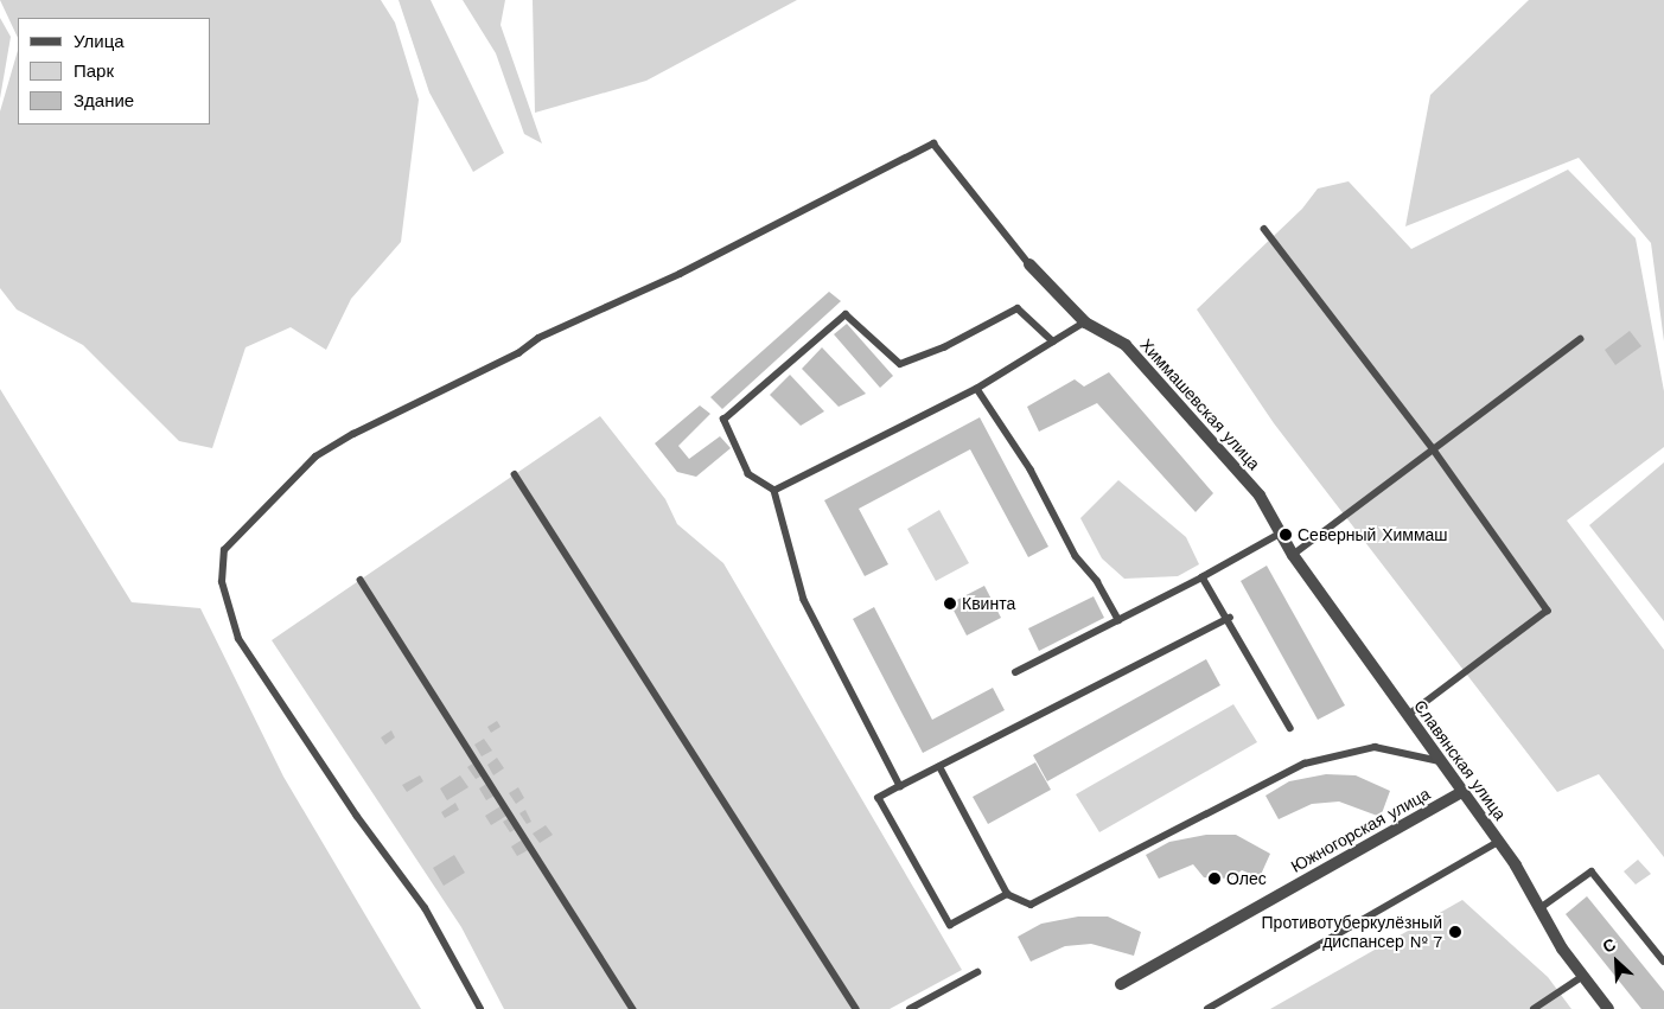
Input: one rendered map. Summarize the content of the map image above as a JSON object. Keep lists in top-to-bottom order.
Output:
{
  "streets": {
    "street": ["Химмашевская улица", "Славянская улица", "Южногорская улица"]
  },
  "crossings": [
    ["Химмашевская улица", "Славянская улица"],
    ["Славянская улица", "Южногорская улица"]
  ],
  "places": [
    "Северный Химмаш",
    "Квинта",
    "Олес",
    "Противотуберкулёзный диспансер № 7"
  ],
  "legend": ["Улица", "Парк", "Здание"],
  "north": "top left"
}
